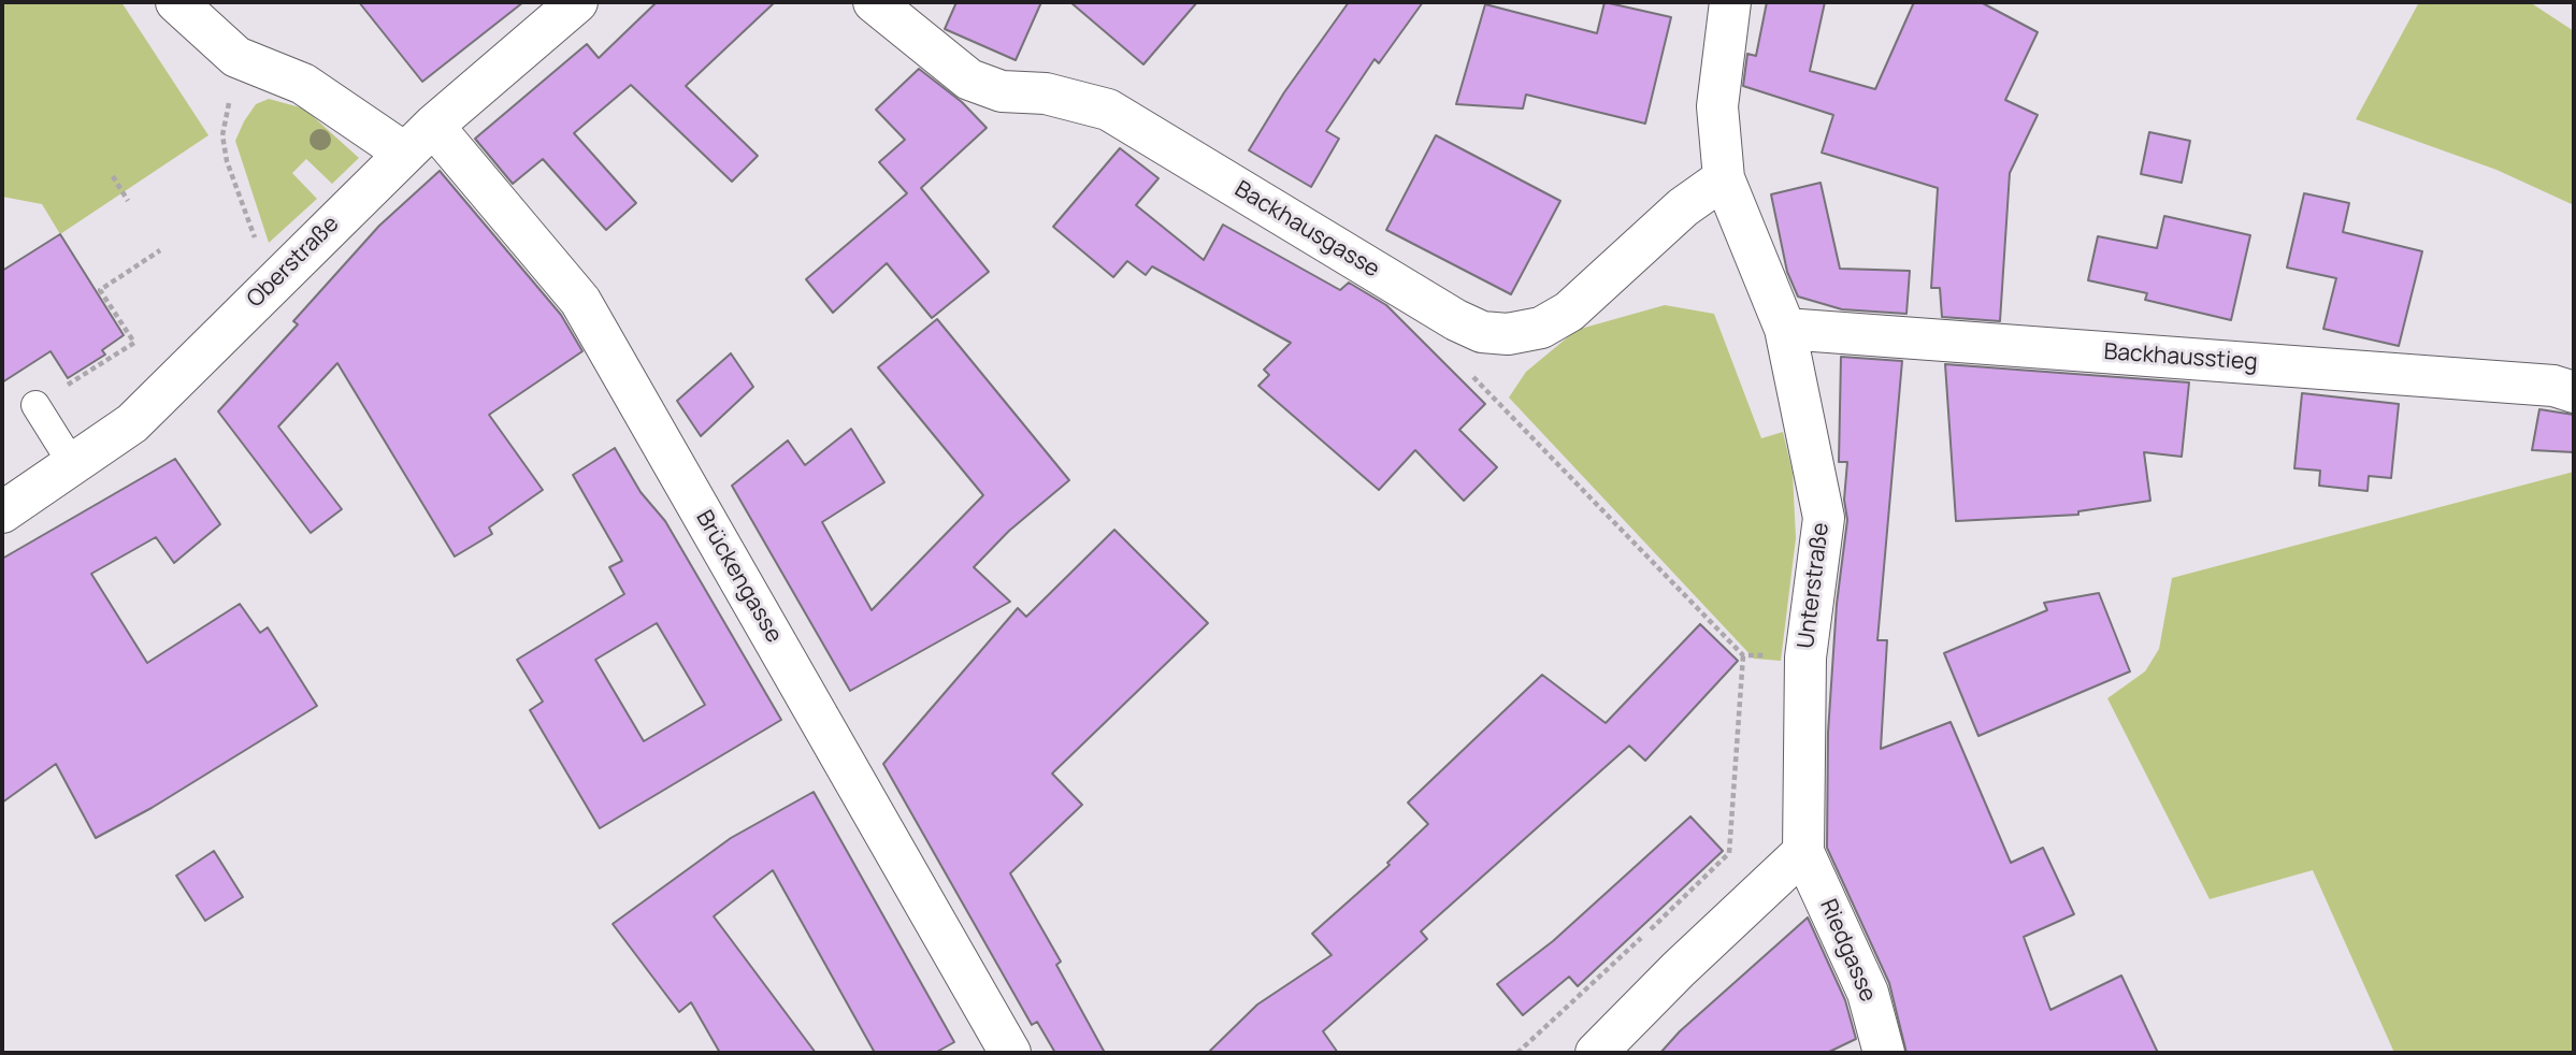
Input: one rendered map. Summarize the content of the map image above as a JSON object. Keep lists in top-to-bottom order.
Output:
{
  "streets": {
    "street": [
      "Backhausgasse",
      "Oberstraße",
      "Backhausstieg",
      "Brückengasse",
      "Unterstraße",
      "Riedgasse"
    ]
  },
  "crossings": [
    ["Backhausgasse", "Unterstraße"],
    ["Oberstraße", "Brückengasse"],
    ["Backhausstieg", "Unterstraße"],
    ["Unterstraße", "Riedgasse"]
  ]
}
